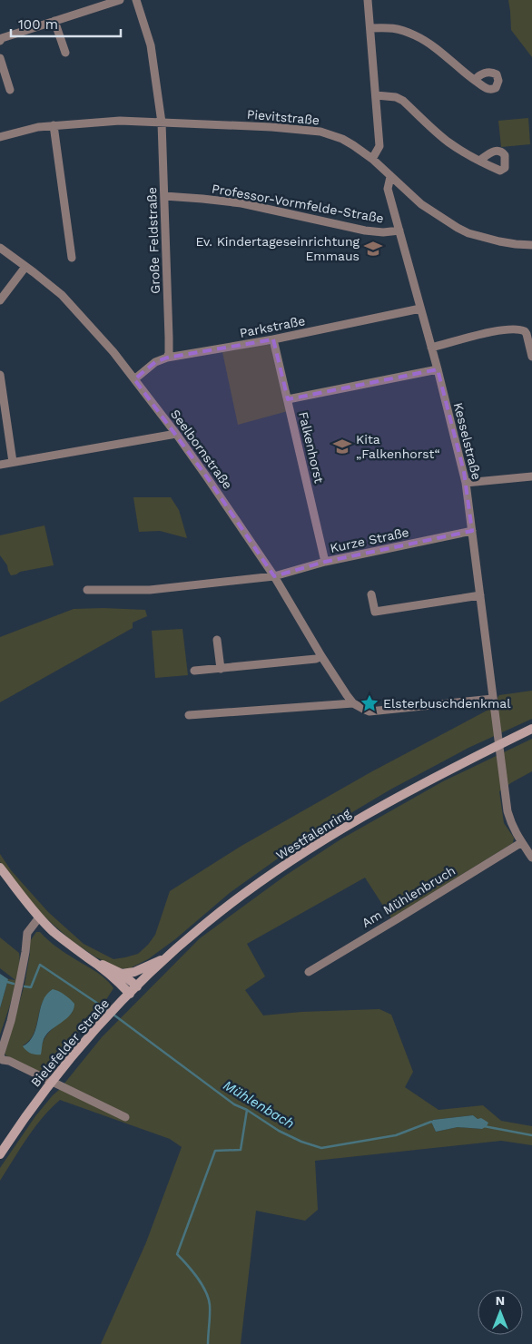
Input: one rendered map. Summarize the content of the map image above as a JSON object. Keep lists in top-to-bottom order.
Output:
{
  "streets": {
    "main road": ["Westfalenring", "Bielefelder Straße"],
    "street": [
      "Pievitstraße",
      "Professor-Vormfelde-Straße",
      "Große Feldstraße",
      "Parkstraße",
      "Kesselstraße",
      "Falkenhorst",
      "Seelbornstraße",
      "Kurze Straße",
      "Am Mühlenbruch"
    ]
  },
  "crossings": [
    ["Pievitstraße", "Große Feldstraße"],
    ["Pievitstraße", "Kesselstraße"],
    ["Professor-Vormfelde-Straße", "Große Feldstraße"],
    ["Professor-Vormfelde-Straße", "Kesselstraße"],
    ["Große Feldstraße", "Parkstraße"],
    ["Parkstraße", "Kesselstraße"],
    ["Parkstraße", "Falkenhorst"],
    ["Parkstraße", "Seelbornstraße"],
    ["Kesselstraße", "Kurze Straße"],
    ["Kesselstraße", "Am Mühlenbruch"],
    ["Falkenhorst", "Kurze Straße"],
    ["Seelbornstraße", "Kurze Straße"],
    ["Westfalenring", "Bielefelder Straße"]
  ],
  "water": ["Mühlenbach"],
  "places": {
    "school or university": ["Ev. Kindertageseinrichtung Emmaus", "Kita „Falkenhorst“"],
    "place": ["Elsterbuschdenkmal"]
  },
  "scale_bar": "100 m",
  "north": "top"
}
